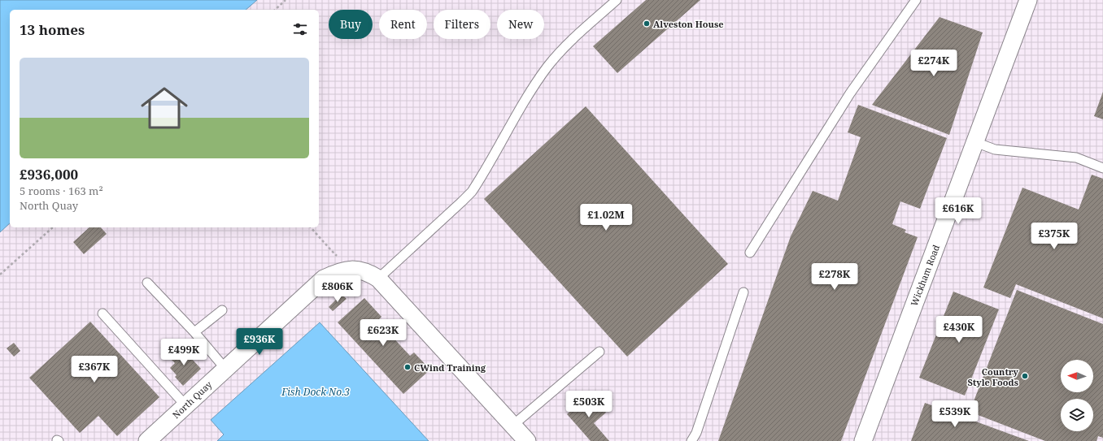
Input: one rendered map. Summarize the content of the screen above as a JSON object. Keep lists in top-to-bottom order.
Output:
{
  "streets": {
    "street": ["Wickham Road", "North Quay"]
  },
  "water": ["Fish Dock No.3"],
  "places": ["Alveston House", "CWind Training", "Country Style Foods"],
  "north": "left",
  "page": {
    "chip": [
      "Buy",
      "Rent",
      "Filters",
      "New"
    ],
    "heading": "13 homes",
    "list": [
      {
        "name": "£936,000",
        "note": "5 rooms · 163 m² · North Quay"
      }
    ],
    "price": [
      "£274K",
      "£616K",
      "£1.02M",
      "£375K",
      "£278K",
      "£806K",
      "£430K",
      "£623K",
      "£936K",
      "£499K",
      "£367K",
      "£503K",
      "£539K"
    ]
  }
}
